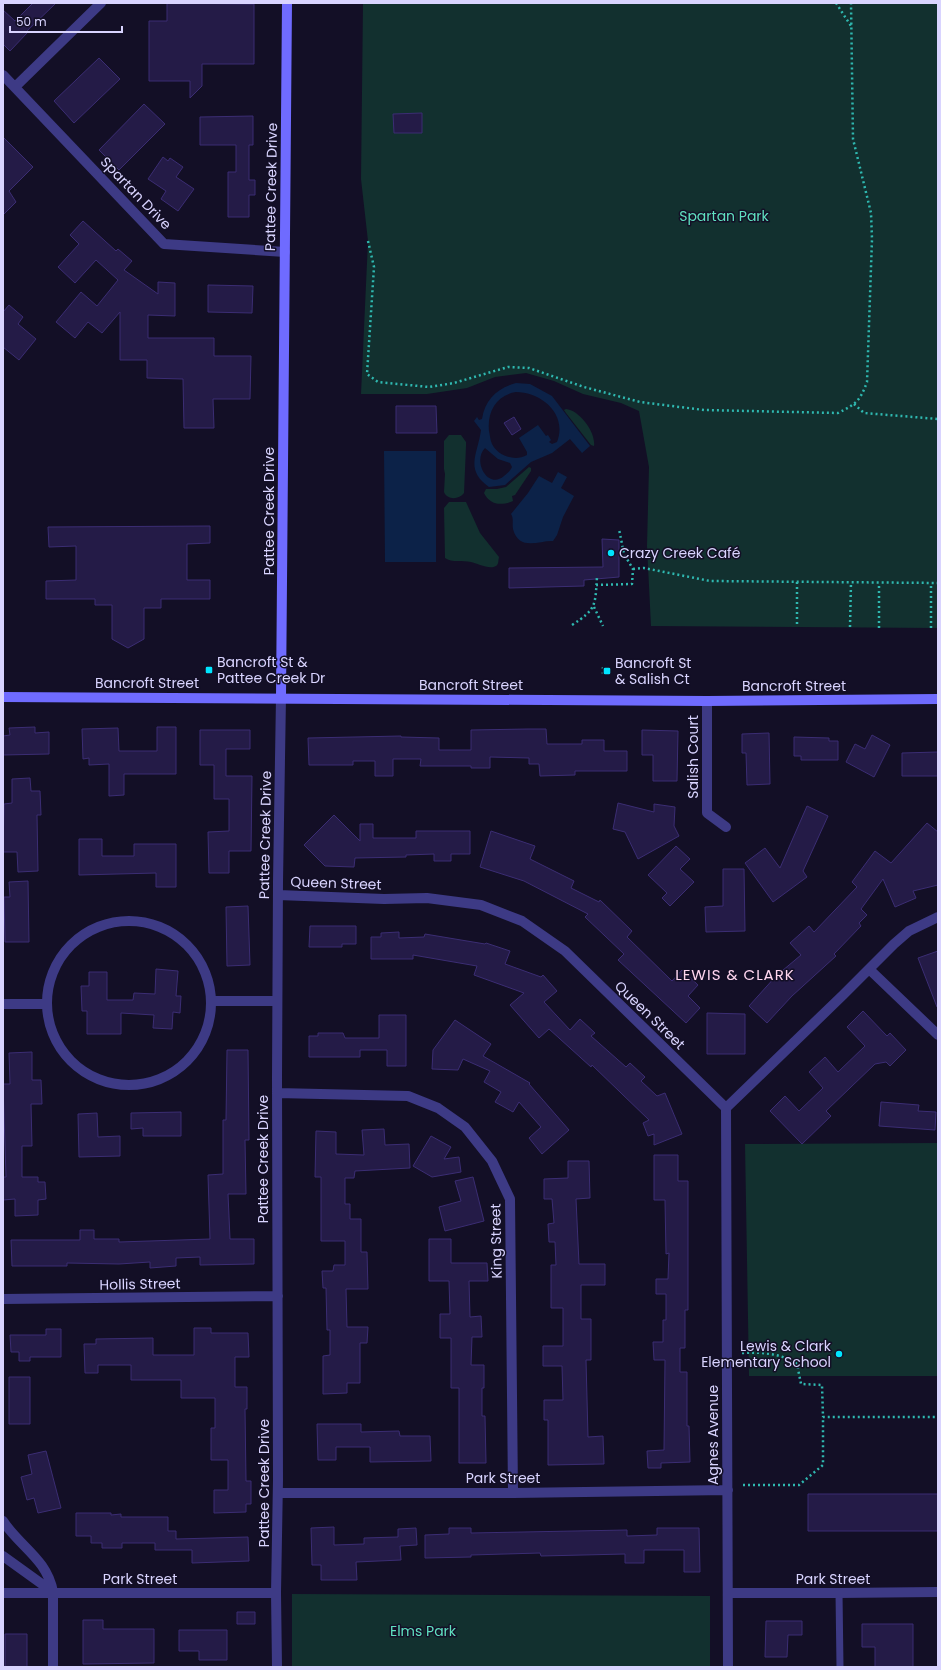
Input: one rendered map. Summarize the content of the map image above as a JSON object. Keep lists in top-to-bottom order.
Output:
{
  "streets": {
    "street": [
      "Pattee Creek Drive",
      "Spartan Drive",
      "Bancroft Street",
      "Salish Court",
      "Queen Street",
      "King Street",
      "Hollis Street",
      "Agnes Avenue",
      "Park Street"
    ]
  },
  "crossings": [
    ["Pattee Creek Drive", "Spartan Drive"],
    ["Pattee Creek Drive", "Bancroft Street"],
    ["Pattee Creek Drive", "Queen Street"],
    ["Pattee Creek Drive", "King Street"],
    ["Pattee Creek Drive", "Hollis Street"],
    ["Pattee Creek Drive", "Park Street"],
    ["Bancroft Street", "Salish Court"],
    ["Queen Street", "Agnes Avenue"],
    ["King Street", "Park Street"],
    ["Agnes Avenue", "Park Street"]
  ],
  "districts": ["LEWIS & CLARK"],
  "parks": ["Spartan Park", "Elms Park"],
  "places": {
    "other": ["Crazy Creek Café", "Lewis & Clark Elementary School"],
    "transit": ["Bancroft St & Pattee Creek Dr", "Bancroft St & Salish Ct"]
  },
  "scale_bar": "50 m"
}
